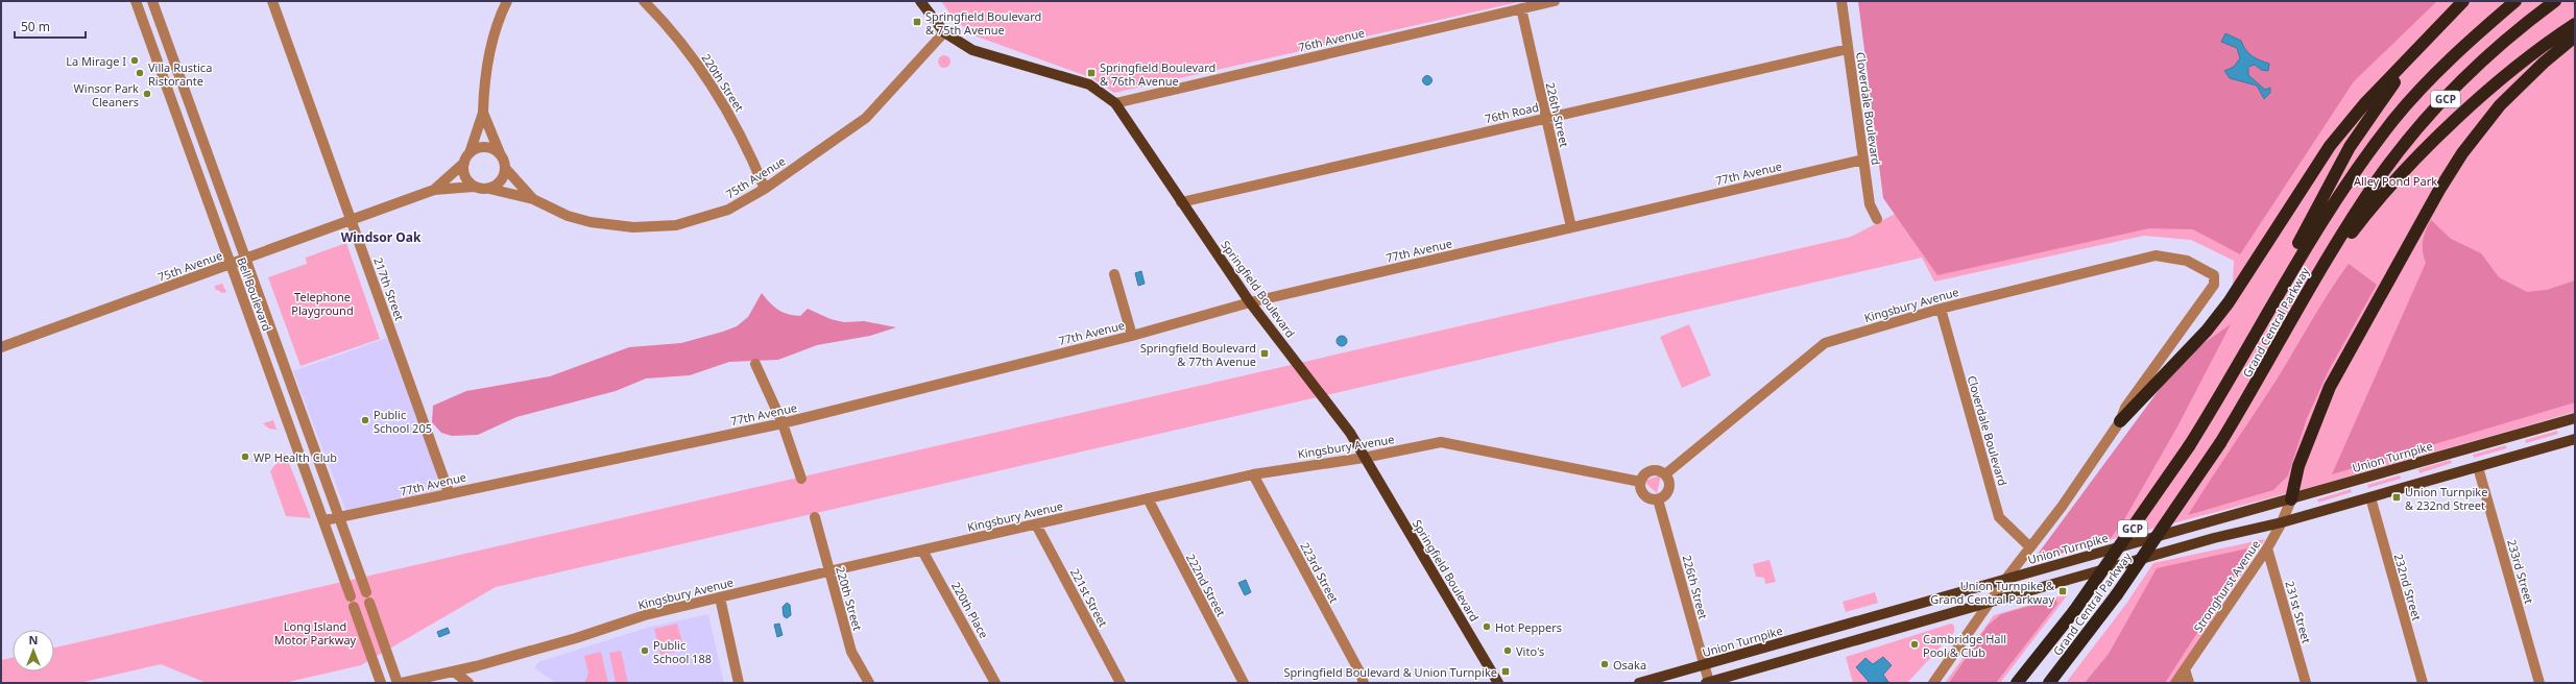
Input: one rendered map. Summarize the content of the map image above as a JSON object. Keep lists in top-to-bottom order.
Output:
{
  "streets": {
    "highway": ["GCP", "Grand Central Parkway"],
    "main road": ["Springfield Boulevard", "Union Turnpike"],
    "street": [
      "76th Avenue",
      "220th Street",
      "Cloverdale Boulevard",
      "76th Road",
      "226th Street",
      "77th Avenue",
      "75th Avenue",
      "217th Street",
      "Bell Boulevard",
      "Kingsbury Avenue",
      "233rd Street",
      "223rd Street",
      "222nd Street",
      "Stronghurst Avenue",
      "232nd Street",
      "221st Street",
      "220th Place",
      "231st Street"
    ]
  },
  "crossings": [
    ["76th Avenue", "226th Street"],
    ["76th Avenue", "Springfield Boulevard"],
    ["220th Street", "75th Avenue"],
    ["220th Street", "Kingsbury Avenue"],
    ["GCP", "Grand Central Parkway"],
    ["Cloverdale Boulevard", "76th Road"],
    ["Cloverdale Boulevard", "77th Avenue"],
    ["Cloverdale Boulevard", "Kingsbury Avenue"],
    ["76th Road", "226th Street"],
    ["76th Road", "Springfield Boulevard"],
    ["226th Street", "77th Avenue"],
    ["226th Street", "Kingsbury Avenue"],
    ["226th Street", "Union Turnpike"],
    ["77th Avenue", "217th Street"],
    ["77th Avenue", "Springfield Boulevard"],
    ["77th Avenue", "Bell Boulevard"],
    ["75th Avenue", "217th Street"],
    ["75th Avenue", "Springfield Boulevard"],
    ["75th Avenue", "Bell Boulevard"],
    ["Springfield Boulevard", "Kingsbury Avenue"],
    ["Kingsbury Avenue", "223rd Street"],
    ["Kingsbury Avenue", "222nd Street"],
    ["Kingsbury Avenue", "221st Street"],
    ["Kingsbury Avenue", "220th Place"],
    ["Union Turnpike", "Stronghurst Avenue"],
    ["Stronghurst Avenue", "231st Street"]
  ],
  "districts": ["Windsor Oak"],
  "parks": ["Alley Pond Park", "Telephone Playground", "Long Island Motor Parkway"],
  "places": {
    "transit": [
      "Springfield Boulevard & 75th Avenue",
      "Springfield Boulevard & 76th Avenue",
      "Springfield Boulevard & 77th Avenue",
      "Union Turnpike & 232nd Street",
      "Union Turnpike & Grand Central Parkway",
      "Springfield Boulevard & Union Turnpike"
    ],
    "other": [
      "La Mirage I",
      "Villa Rustica Ristorante",
      "Winsor Park Cleaners",
      "Public School 205",
      "WP Health Club",
      "Hot Peppers",
      "Cambridge Hall Pool & Club",
      "Public School 188",
      "Vito's",
      "Osaka"
    ]
  },
  "scale_bar": "50 m",
  "north": "top"
}
